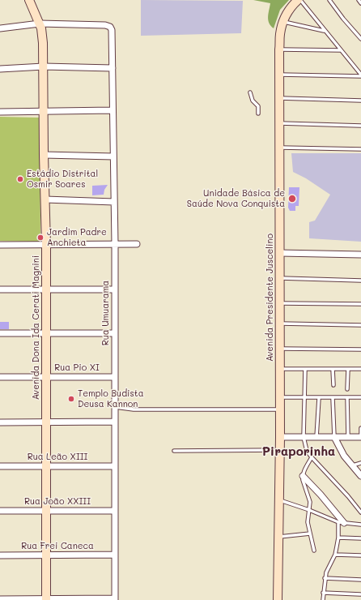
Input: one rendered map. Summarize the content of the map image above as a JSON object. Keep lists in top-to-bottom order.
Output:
{
  "streets": {
    "street": [
      "Avenida Presidente Juscelino",
      "Rua Umuarama",
      "Avenida Dona Ida Cerati Magnini",
      "Rua Pio XI",
      "Rua Leão XIII",
      "Rua João XXIII",
      "Rua Frei Caneca"
    ]
  },
  "crossings": [
    ["Rua Umuarama", "Avenida Dona Ida Cerati Magnini"],
    ["Rua Umuarama", "Rua Pio XI"],
    ["Rua Umuarama", "Rua Leão XIII"],
    ["Rua Umuarama", "Rua João XXIII"],
    ["Rua Umuarama", "Rua Frei Caneca"],
    ["Avenida Dona Ida Cerati Magnini", "Rua Pio XI"],
    ["Avenida Dona Ida Cerati Magnini", "Rua Leão XIII"],
    ["Avenida Dona Ida Cerati Magnini", "Rua João XXIII"],
    ["Avenida Dona Ida Cerati Magnini", "Rua Frei Caneca"]
  ],
  "districts": ["Piraporinha"],
  "places": [
    "Estádio Distrital Osmir Soares",
    "Unidade Básica de Saúde Nova Conquista",
    "Jardim Padre Anchieta",
    "Templo Budista Deusa Kannon"
  ]
}
